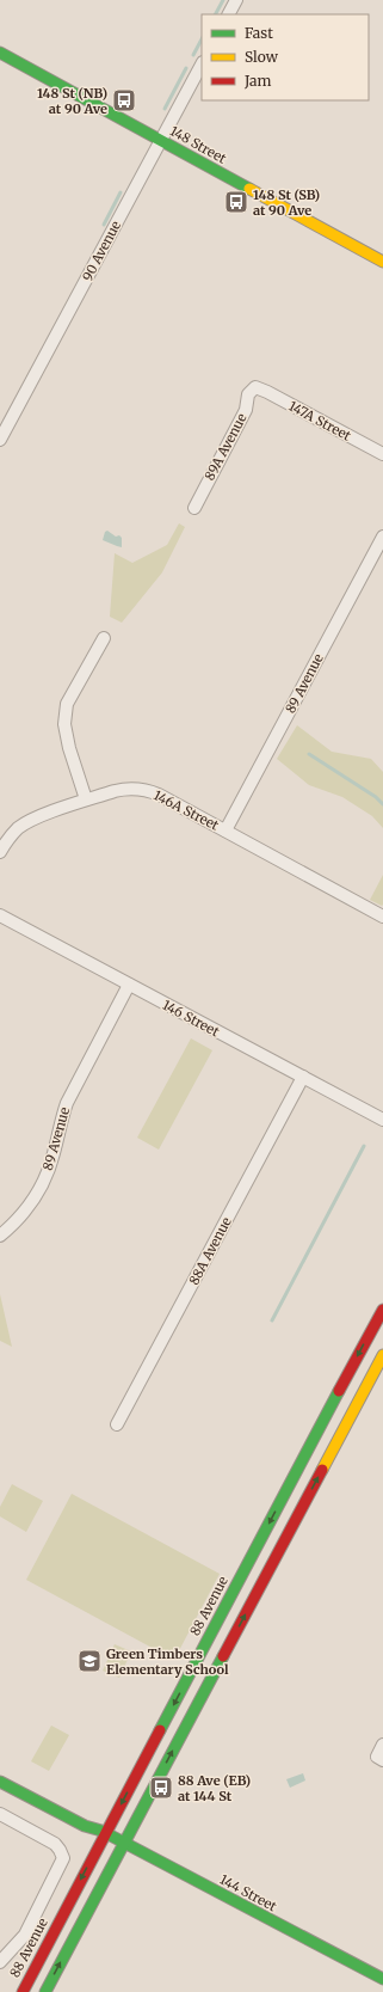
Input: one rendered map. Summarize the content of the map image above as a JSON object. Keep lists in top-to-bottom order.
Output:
{
  "streets": {
    "main road": ["148 Street", "88 Avenue", "144 Street"],
    "street": [
      "90 Avenue",
      "147A Street",
      "89A Avenue",
      "89 Avenue",
      "146A Street",
      "146 Street",
      "88A Avenue"
    ]
  },
  "crossings": [
    ["148 Street", "90 Avenue"],
    ["147A Street", "89A Avenue"],
    ["89 Avenue", "146A Street"],
    ["89 Avenue", "146 Street"],
    ["146 Street", "88A Avenue"],
    ["88 Avenue", "144 Street"]
  ],
  "places": {
    "bus stop": ["148 St (NB) at 90 Ave", "148 St (SB) at 90 Ave", "88 Ave (EB) at 144 St"],
    "school or university": ["Green Timbers Elementary School"]
  },
  "legend": ["Fast", "Slow", "Jam"]
}
